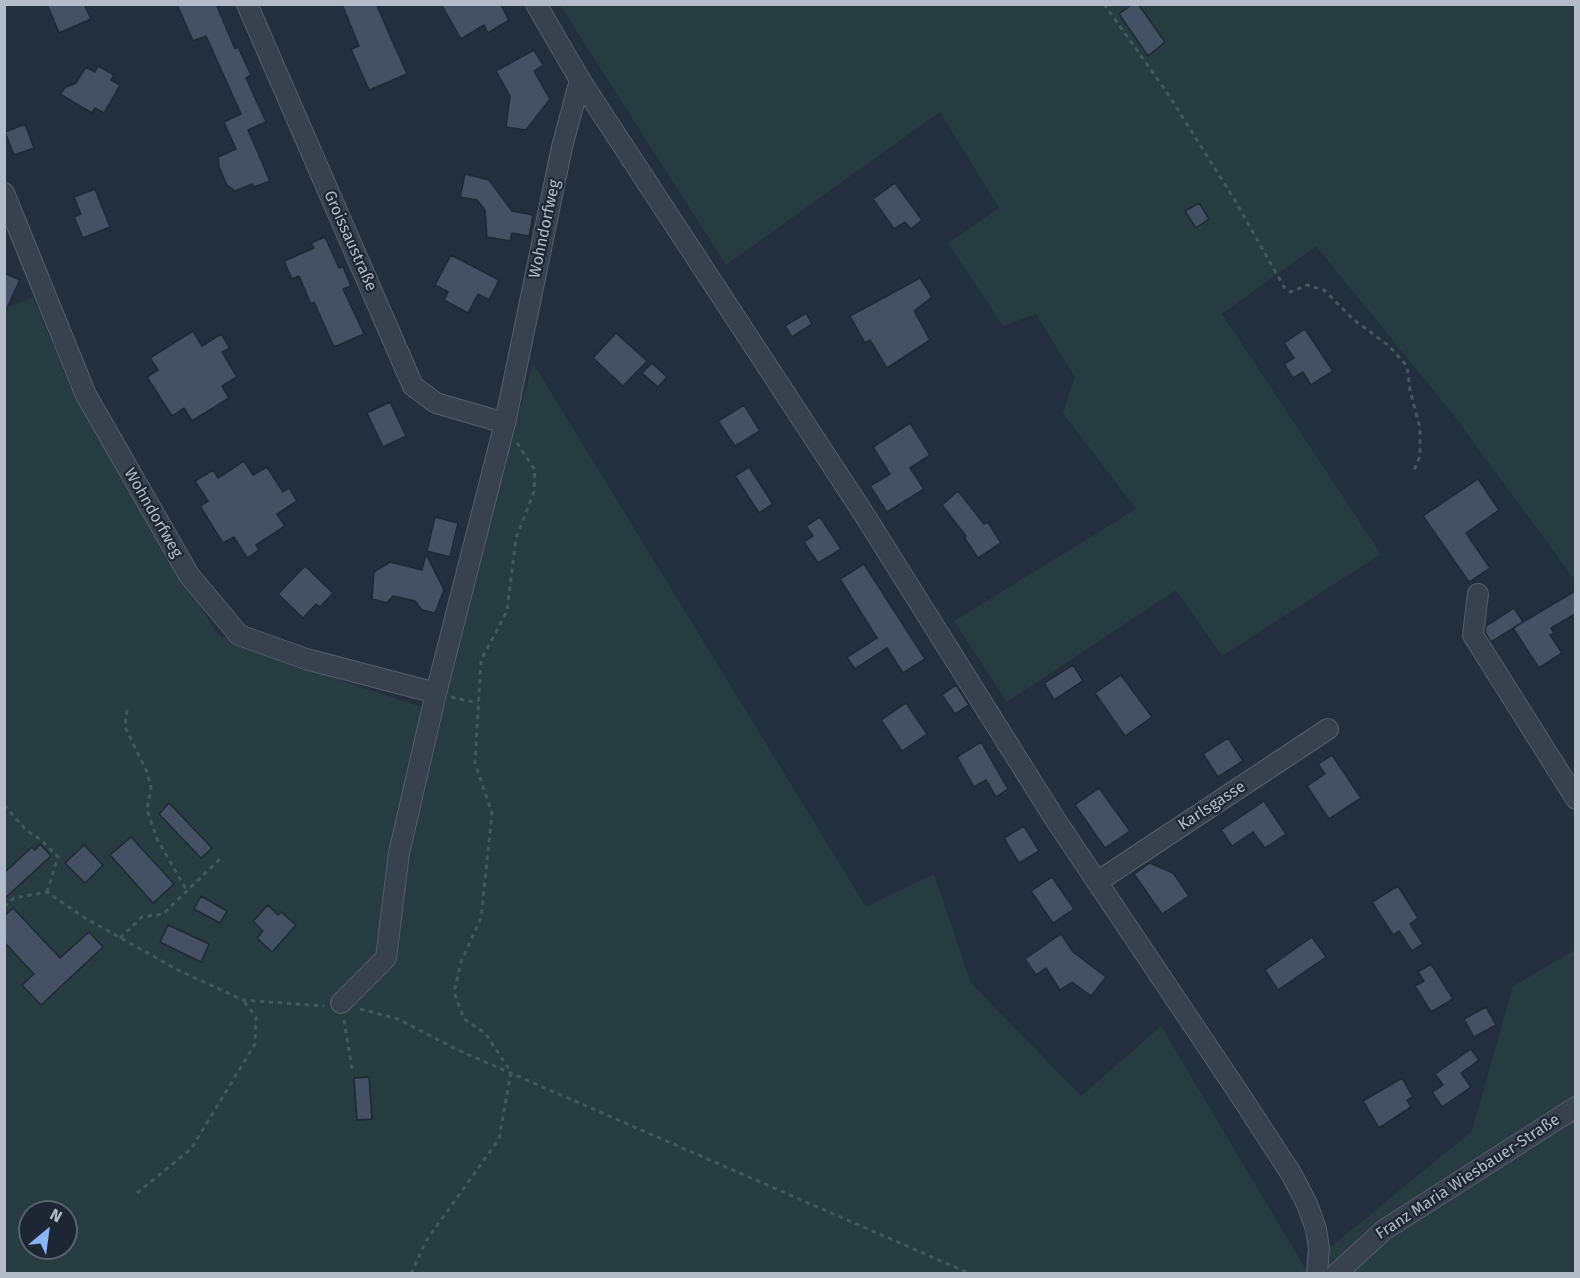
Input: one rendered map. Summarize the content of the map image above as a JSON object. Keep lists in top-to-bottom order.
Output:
{
  "streets": {
    "street": [
      "Wohndorfweg",
      "Groissaustraße",
      "Karlsgasse",
      "Franz Maria Wiesbauer-Straße"
    ]
  },
  "crossings": [
    ["Wohndorfweg", "Groissaustraße"]
  ],
  "north": "top right"
}
